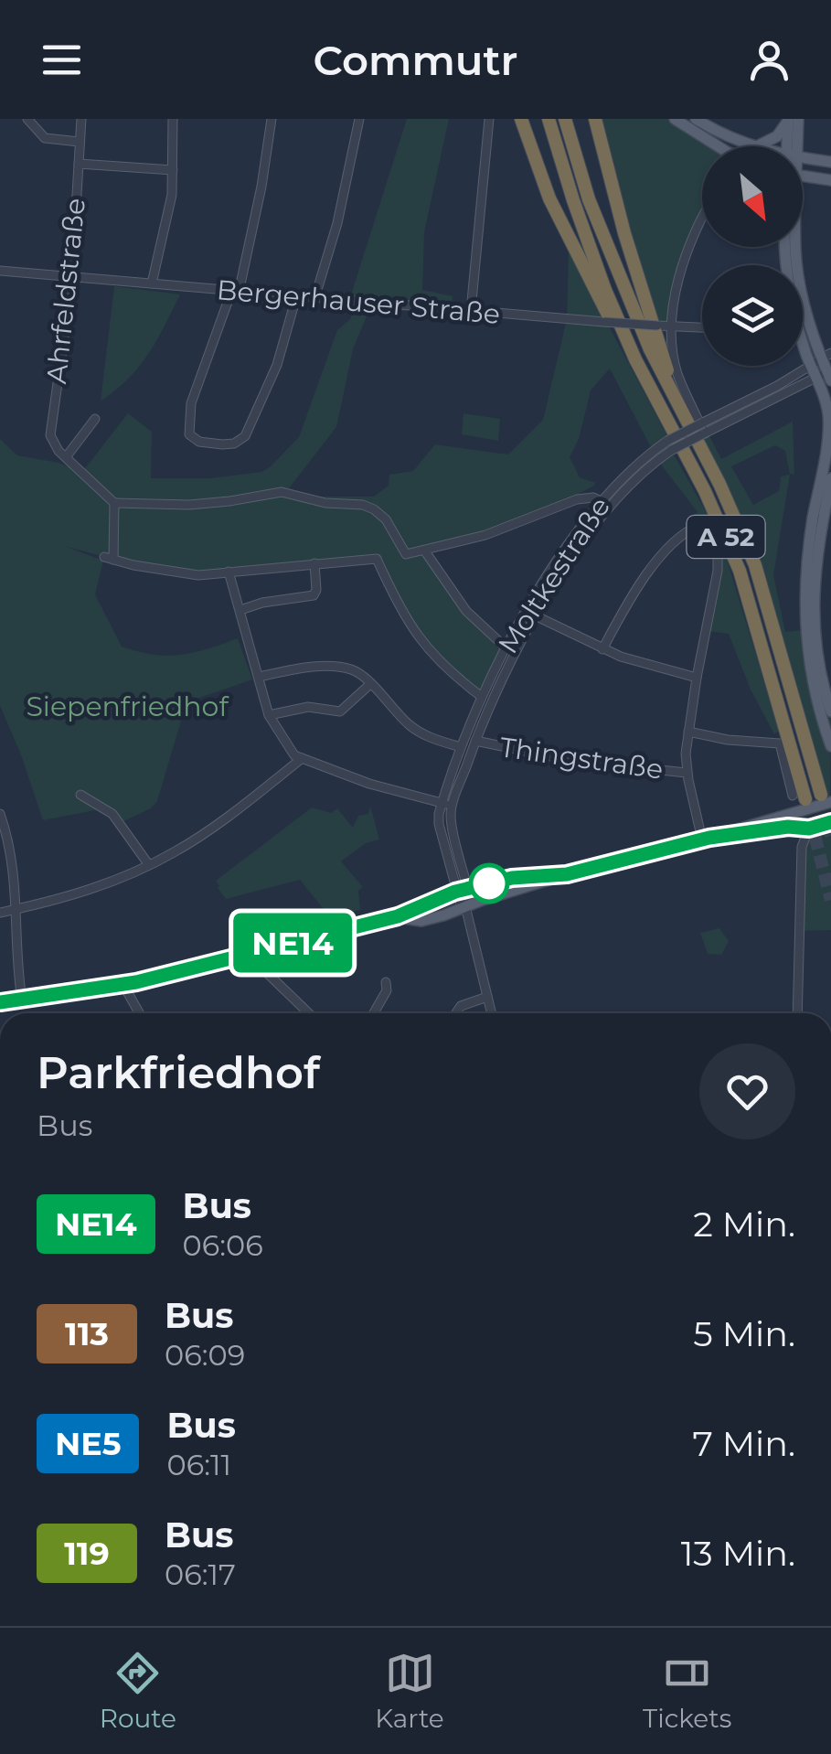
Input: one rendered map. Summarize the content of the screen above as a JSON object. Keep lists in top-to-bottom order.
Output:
{
  "streets": {
    "highway": ["A 52"],
    "street": [
      "Ahrfeldstraße",
      "Bergerhauser Straße",
      "Moltkestraße",
      "Thingstraße"
    ]
  },
  "crossings": [
    ["Ahrfeldstraße", "Bergerhauser Straße"],
    ["Moltkestraße", "Thingstraße"]
  ],
  "parks": ["Siepenfriedhof"],
  "lines": ["bus line NE14"],
  "north": "bottom right",
  "page": {
    "header": "Commutr",
    "on_map": "NE14",
    "heading": ["Parkfriedhof", "Bus"],
    "list": [
      {
        "mark": "NE14",
        "name": "Bus",
        "note": "06:06",
        "value": "2 Min."
      },
      {
        "mark": "113",
        "name": "Bus",
        "note": "06:09",
        "value": "5 Min."
      },
      {
        "mark": "NE5",
        "name": "Bus",
        "note": "06:11",
        "value": "7 Min."
      },
      {
        "mark": "119",
        "name": "Bus",
        "note": "06:17",
        "value": "13 Min."
      }
    ],
    "tabs": ["Route", "Karte", "Tickets"]
  }
}
